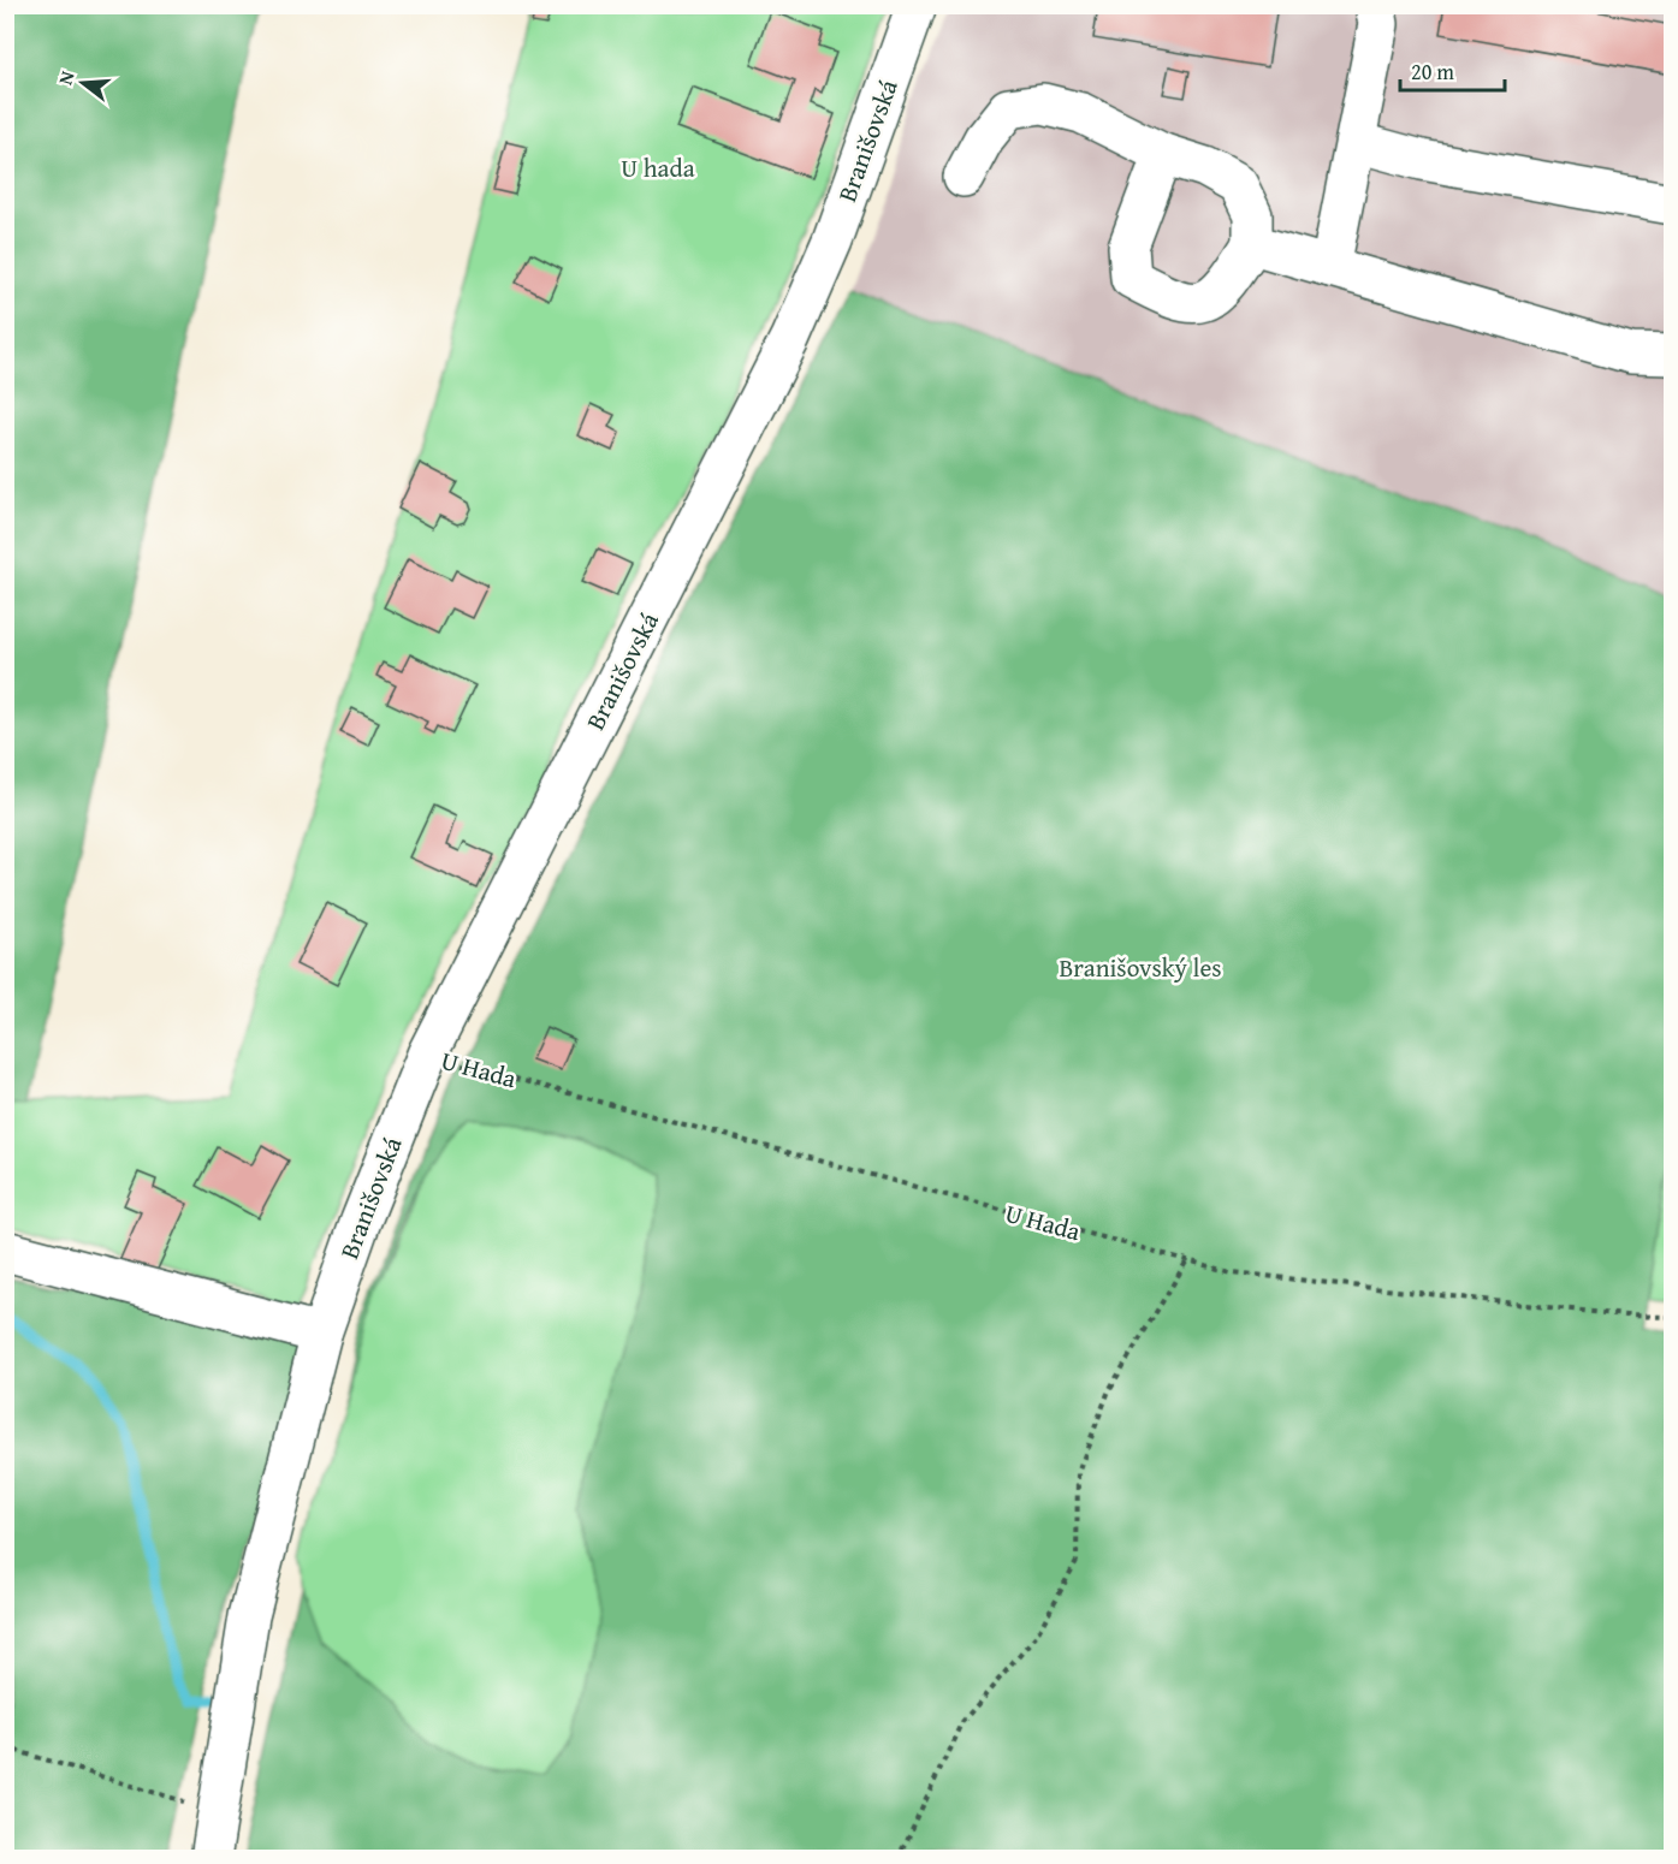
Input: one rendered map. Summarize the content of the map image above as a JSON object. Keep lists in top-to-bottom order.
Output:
{
  "streets": {
    "street": ["Branišovská"],
    "path": ["U Hada"]
  },
  "crossings": [
    ["Branišovská", "U Hada"]
  ],
  "parks": ["U hada", "Branišovský les"],
  "scale_bar": "20 m",
  "north": "left"
}
